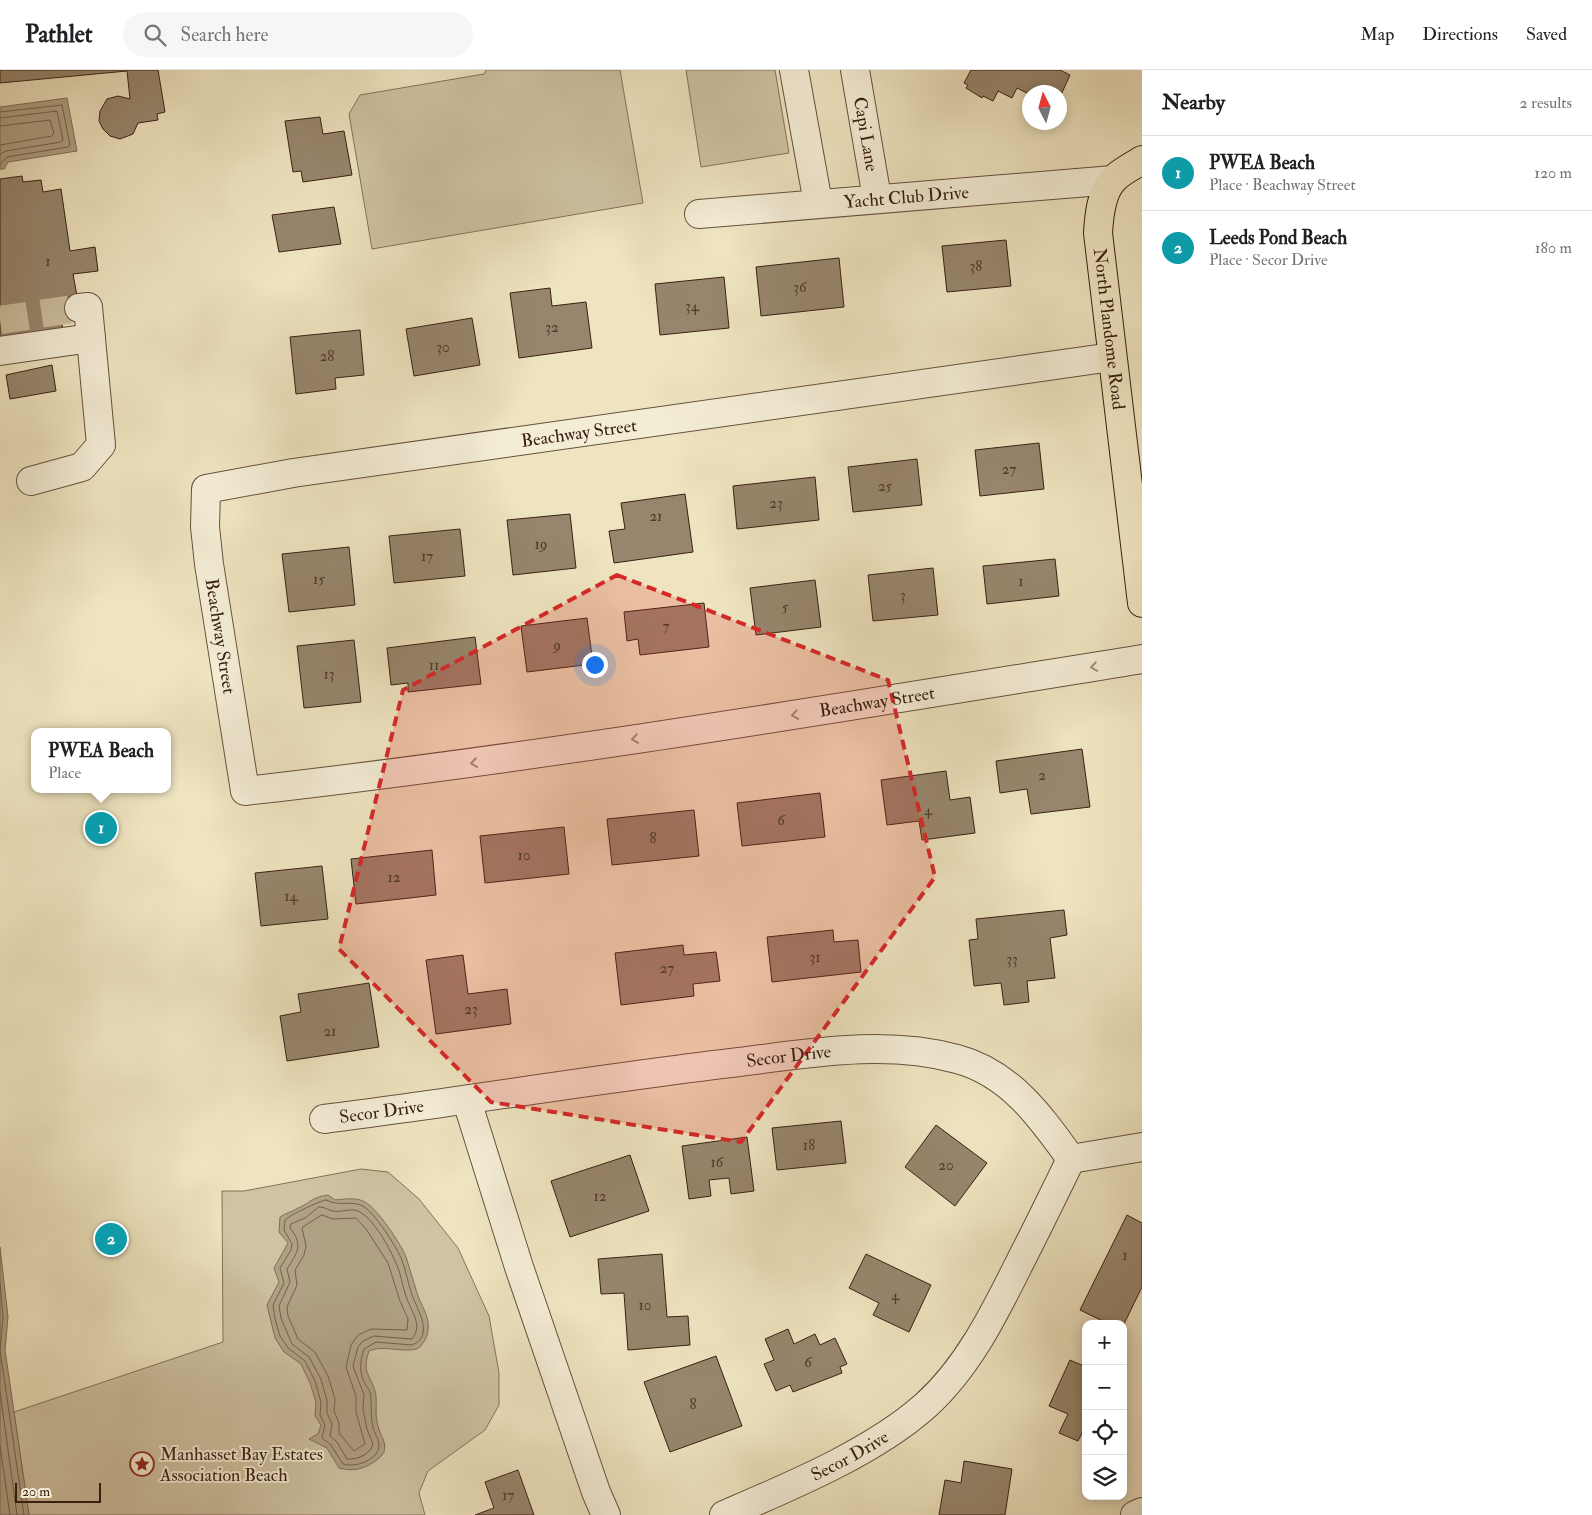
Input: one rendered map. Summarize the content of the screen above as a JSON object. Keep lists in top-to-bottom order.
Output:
{
  "streets": {
    "main road": ["North Plandome Road"],
    "street": [
      "Capi Lane",
      "Yacht Club Drive",
      "Beachway Street",
      "Secor Drive"
    ]
  },
  "crossings": [
    ["Capi Lane", "Yacht Club Drive"],
    ["Yacht Club Drive", "North Plandome Road"],
    ["North Plandome Road", "Beachway Street"]
  ],
  "places": {
    "place": ["Manhasset Bay Estates Association Beach"]
  },
  "house_numbers": [
    "1",
    "38",
    "36",
    "34",
    "32",
    "30",
    "28",
    "27",
    "25",
    "23",
    "21",
    "19",
    "17",
    "15",
    "1",
    "3",
    "5",
    "7",
    "9",
    "11",
    "13",
    "2",
    "4",
    "6",
    "8",
    "10",
    "12",
    "14",
    "31",
    "33",
    "27",
    "23",
    "21",
    "18",
    "16",
    "20",
    "12",
    "1",
    "4",
    "10",
    "6",
    "8",
    "17"
  ],
  "scale_bar": "20 m",
  "north": "top",
  "page": {
    "header": "Pathlet",
    "search": "Search here",
    "nav": ["Map", "Directions", "Saved"],
    "heading": ["Nearby", "2 results"],
    "list": [
      {
        "mark": "1",
        "name": "PWEA Beach",
        "note": "Place · Beachway Street",
        "value": "120 m"
      },
      {
        "mark": "2",
        "name": "Leeds Pond Beach",
        "note": "Place · Secor Drive",
        "value": "180 m"
      }
    ],
    "popup": ["PWEA Beach", "Place"],
    "pins": ["1", "2"],
    "map_buttons": ["+", "−"],
    "scale": "20 m"
  }
}
